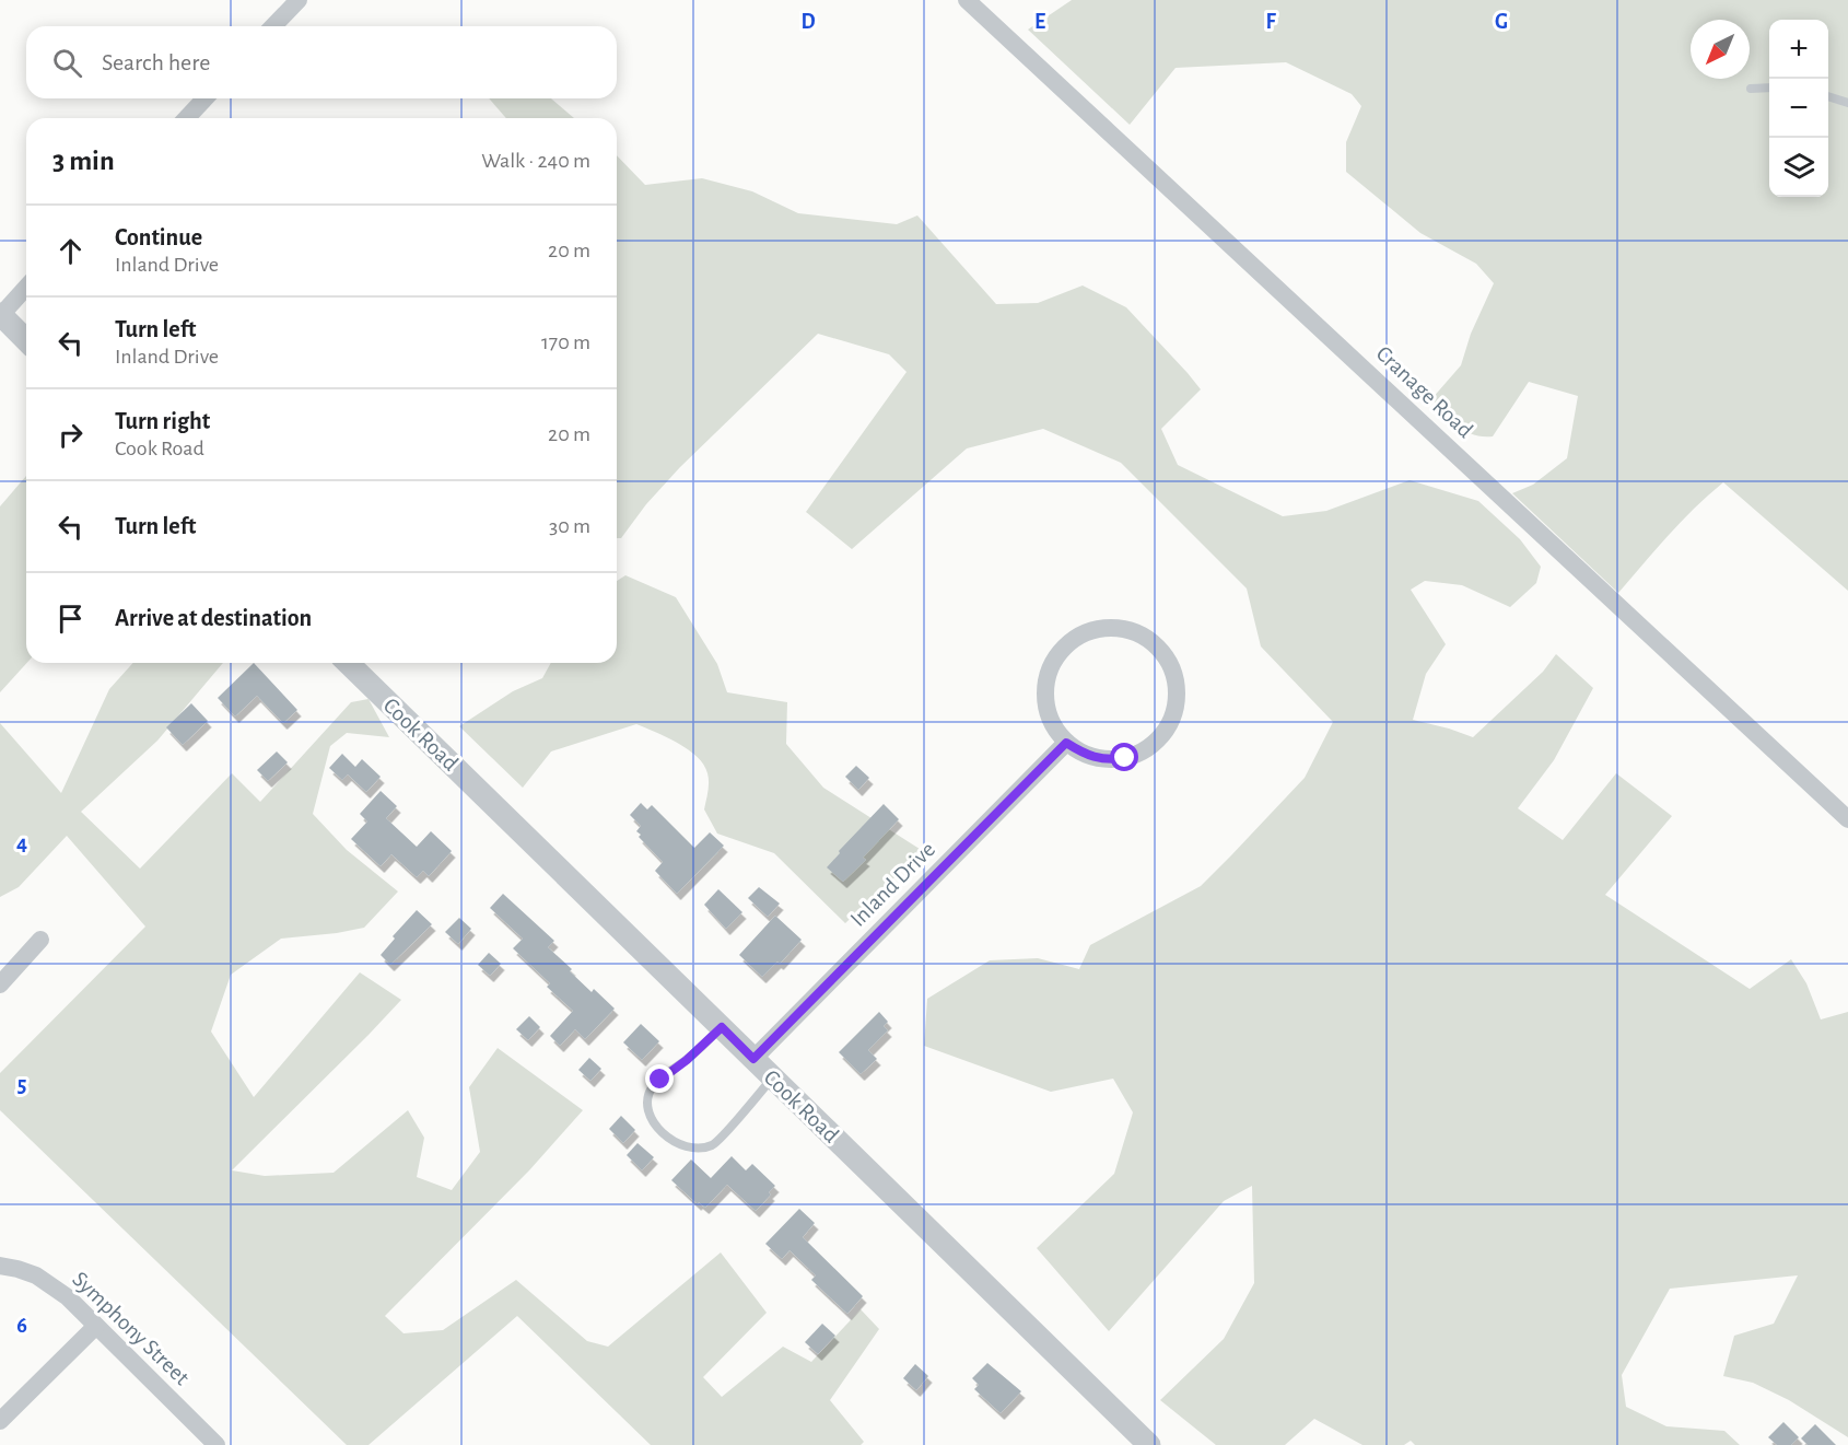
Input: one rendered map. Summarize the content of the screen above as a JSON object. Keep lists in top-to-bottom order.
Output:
{
  "streets": {
    "street": [
      "Cranage Road",
      "Cook Road",
      "Inland Drive",
      "Symphony Street"
    ]
  },
  "crossings": [
    ["Cook Road", "Inland Drive"]
  ],
  "north": "bottom left",
  "page": {
    "map_buttons": ["+", "−"],
    "search": "Search here",
    "heading": ["3 min", "Walk · 240 m"],
    "list": [
      ["Continue", "Inland Drive", "20 m"],
      ["Turn left", "Inland Drive", "170 m"],
      ["Turn right", "Cook Road", "20 m"],
      ["Turn left", "30 m"],
      "Arrive at destination"
    ]
  },
  "grid": {
    "columns": [
      "D",
      "E",
      "F",
      "G"
    ],
    "rows": ["4", "5", "6"]
  }
}
